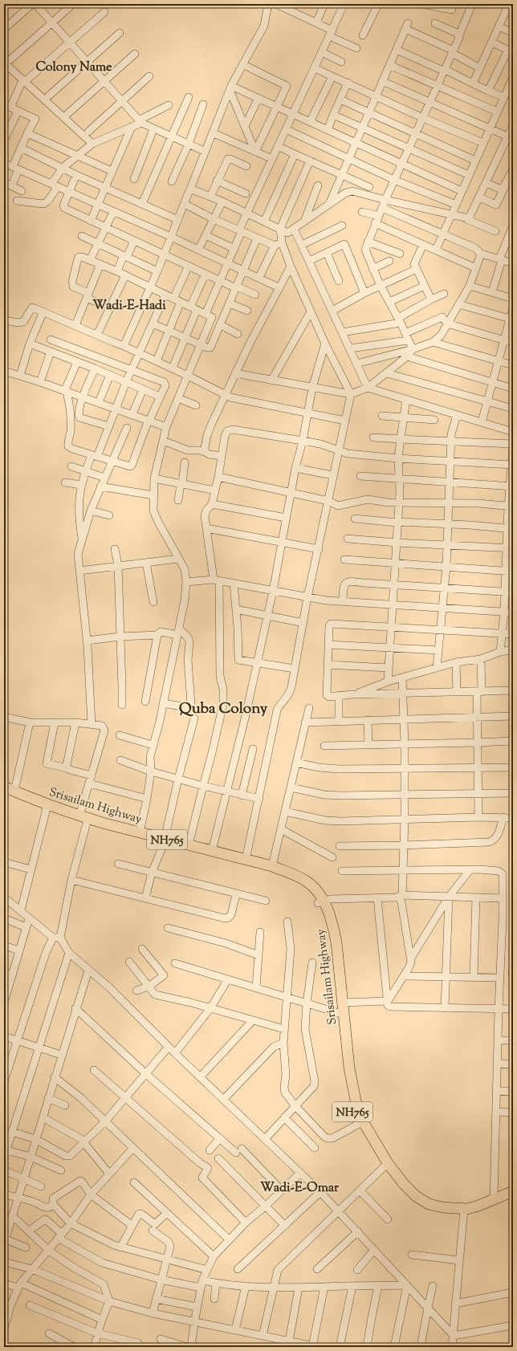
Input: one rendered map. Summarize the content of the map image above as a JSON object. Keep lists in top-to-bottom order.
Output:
{
  "streets": {
    "highway": ["Srisailam Highway", "NH765"]
  },
  "districts": [
    "Colony Name",
    "Wadi-E-Hadi",
    "Quba Colony",
    "Wadi-E-Omar"
  ]
}
